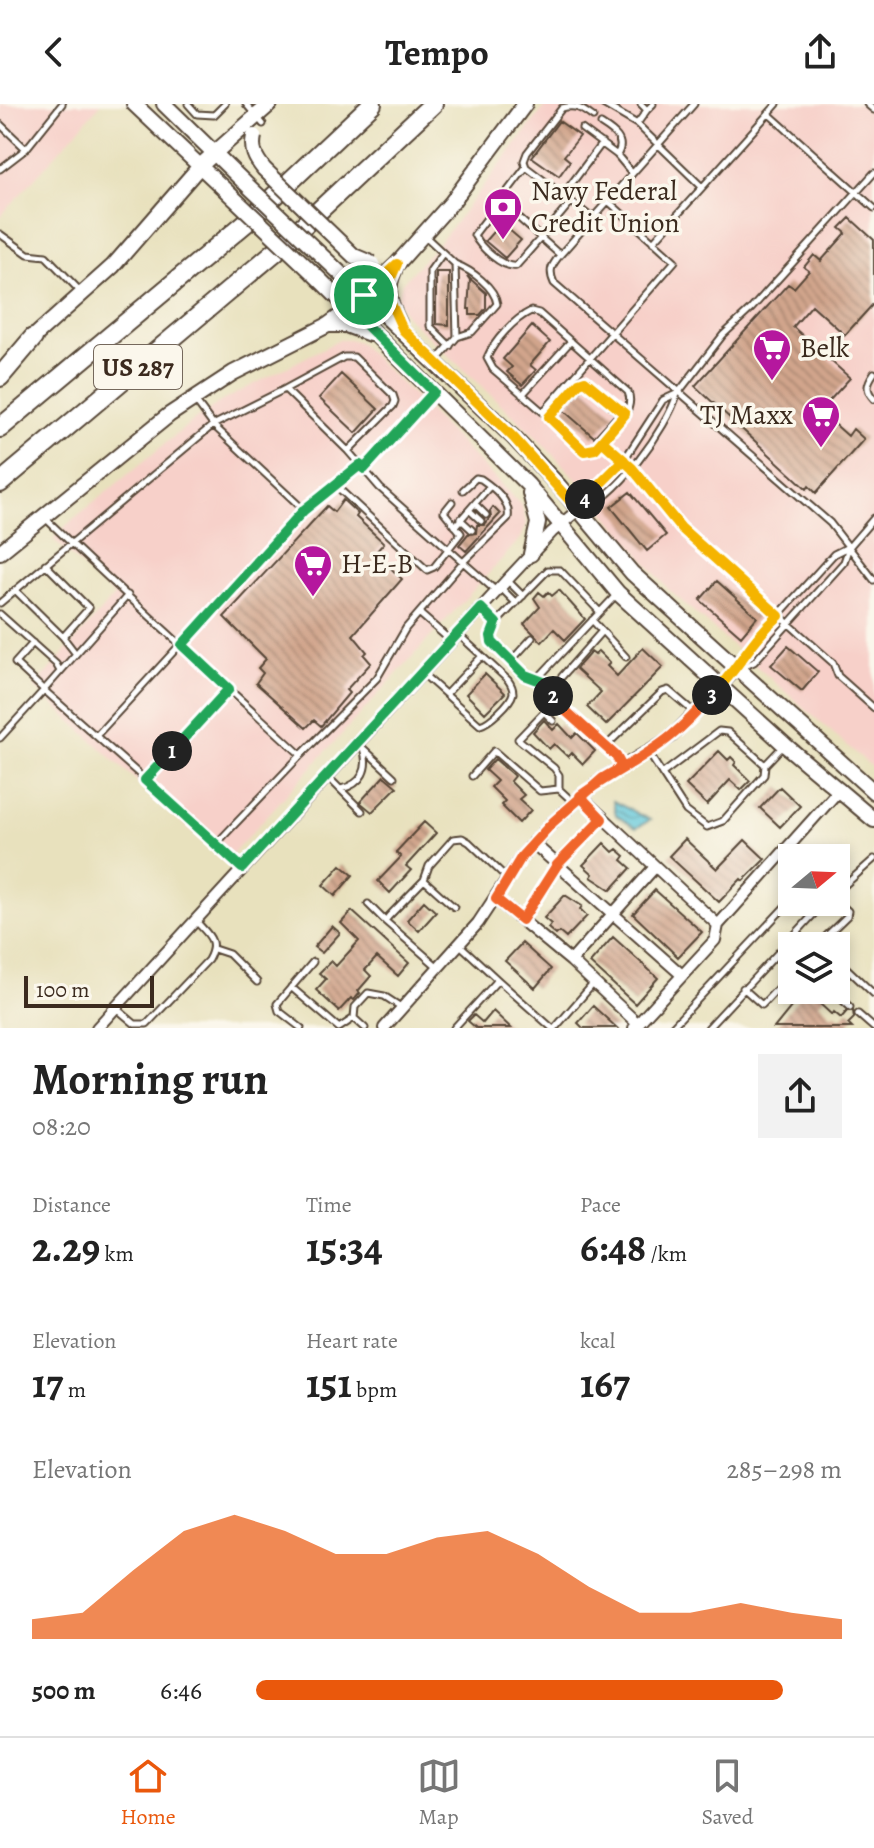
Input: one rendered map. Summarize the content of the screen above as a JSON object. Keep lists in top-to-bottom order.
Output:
{
  "streets": {
    "highway": ["US 287"]
  },
  "places": {
    "bank": ["Navy Federal Credit Union"],
    "supermarket": ["Belk", "TJ Maxx", "H-E-B"]
  },
  "scale_bar": "100 m",
  "north": "right",
  "page": {
    "header": "Tempo",
    "pins": [
      "4",
      "3",
      "2",
      "1"
    ],
    "scale": "100 m",
    "heading": ["Morning run", "08:20"],
    "stats": [
      ["Distance", "2.29 km"],
      ["Time", "15:34"],
      ["Pace", "6:48 /km"],
      ["Elevation", "17 m"],
      ["Heart rate", "151 bpm"],
      ["kcal", "167"]
    ],
    "chart": ["Elevation", "285–298 m"],
    "list": [
      {
        "name": "500 m",
        "note": "6:46"
      }
    ],
    "tabs": ["Home", "Map", "Saved"]
  }
}
